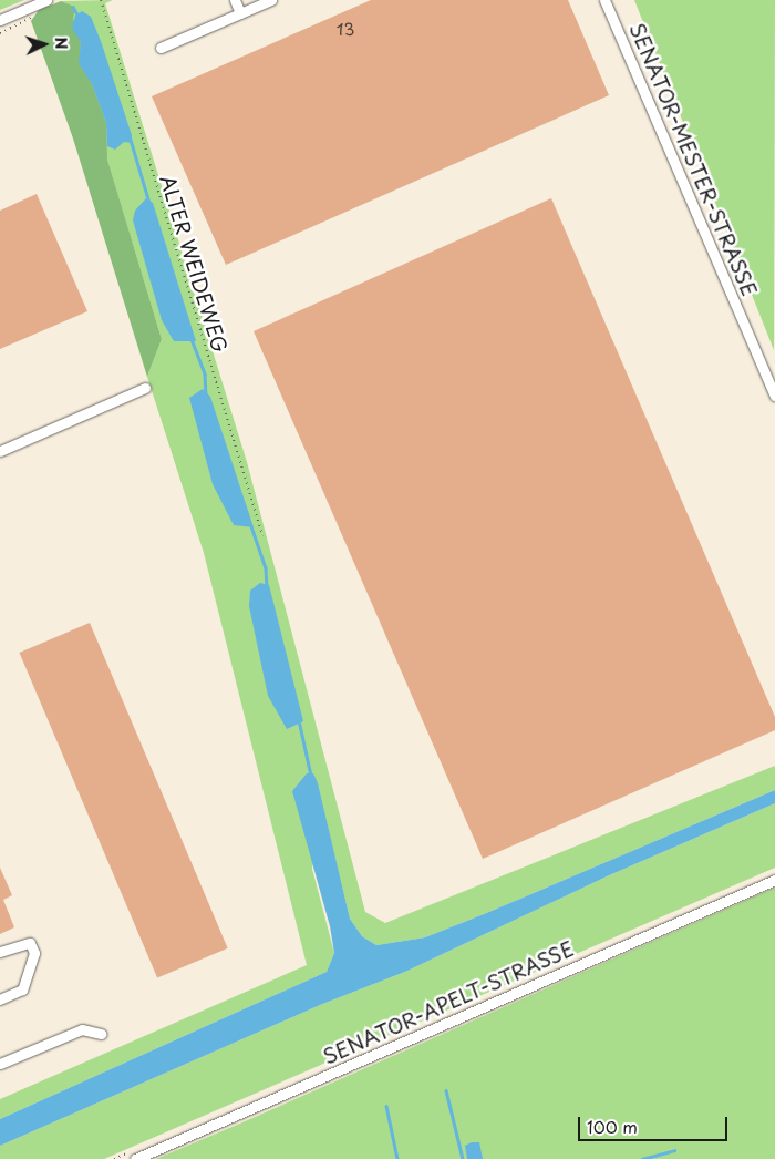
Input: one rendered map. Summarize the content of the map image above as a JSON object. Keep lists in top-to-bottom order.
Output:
{
  "streets": {
    "street": ["SENATOR-MESTER-STRASSE", "SENATOR-APELT-STRASSE"],
    "path": ["ALTER WEIDEWEG"]
  },
  "house_numbers": ["13"],
  "scale_bar": "100 m",
  "north": "right"
}
